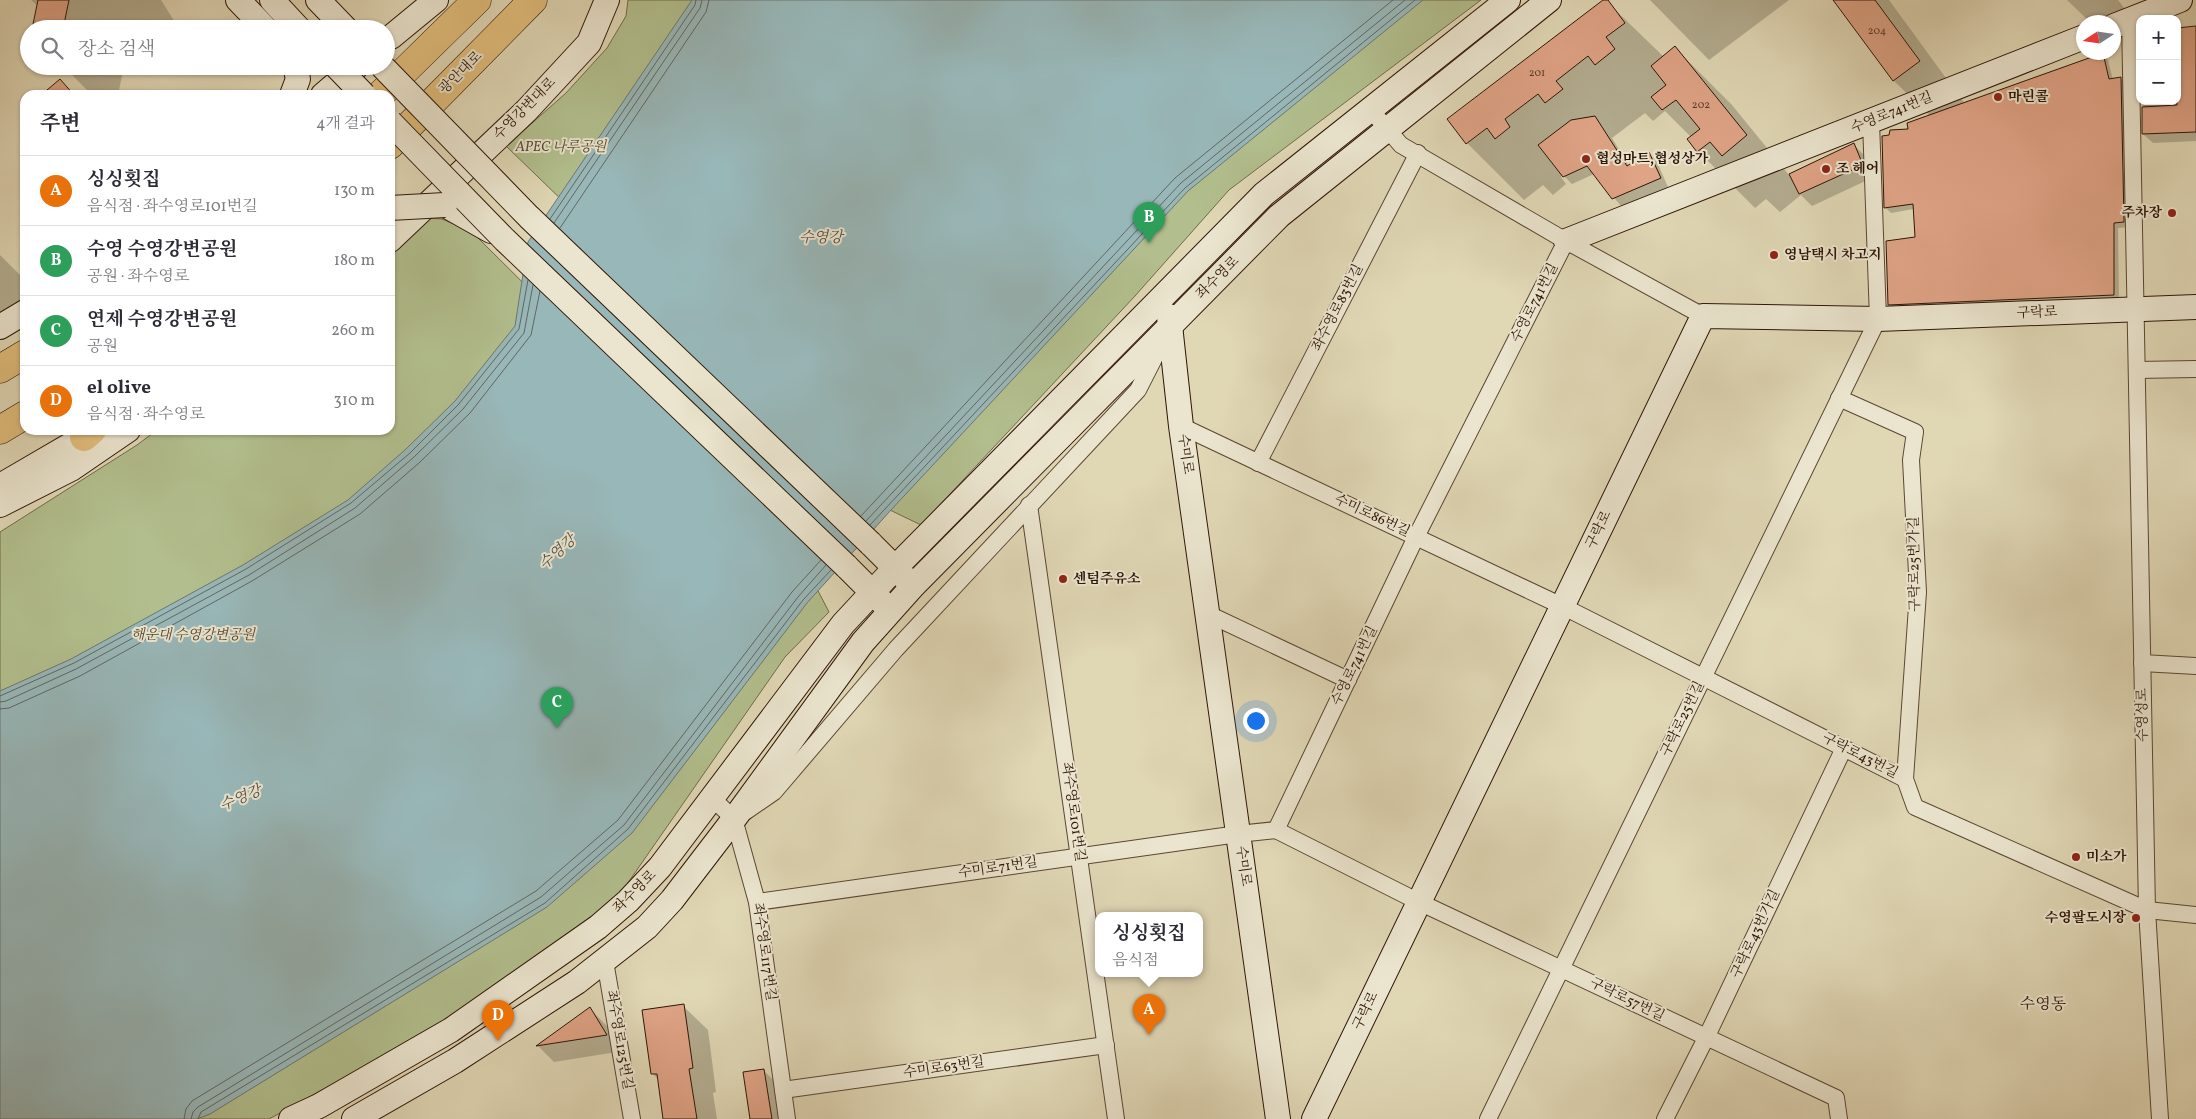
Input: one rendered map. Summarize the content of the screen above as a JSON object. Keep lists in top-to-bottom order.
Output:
{
  "streets": {
    "highway": ["광안대로"],
    "main road": [
      "수영강변대로",
      "수영로741번길",
      "좌수영로",
      "구락로",
      "수미로"
    ],
    "street": [
      "좌수영로83번길",
      "수미로86번길",
      "구락로25번가길",
      "수영성로",
      "구락로25번길",
      "구락로43번길",
      "좌수영로101번길",
      "수미로71번길",
      "구락로43번가길",
      "좌수영로117번길",
      "구락로57번길",
      "좌수영로125번길",
      "수미로63번길"
    ]
  },
  "crossings": [
    ["수영로741번길", "수미로86번길"],
    ["좌수영로", "수미로"],
    ["좌수영로", "좌수영로117번길"],
    ["좌수영로", "좌수영로125번길"],
    ["좌수영로83번길", "수미로86번길"],
    ["구락로", "수미로86번길"],
    ["구락로", "수영성로"],
    ["구락로", "구락로25번길"],
    ["구락로", "구락로43번길"],
    ["구락로", "구락로57번길"],
    ["수미로", "수미로86번길"],
    ["수미로", "수미로71번길"],
    ["수미로86번길", "구락로43번길"],
    ["구락로25번가길", "구락로25번길"],
    ["구락로25번가길", "구락로43번길"],
    ["수영성로", "구락로43번길"],
    ["구락로25번길", "구락로43번길"],
    ["구락로25번길", "구락로57번길"],
    ["구락로43번길", "구락로43번가길"],
    ["좌수영로101번길", "수미로71번길"],
    ["좌수영로101번길", "수미로63번길"],
    ["수미로71번길", "좌수영로117번길"],
    ["구락로43번가길", "구락로57번길"],
    ["좌수영로117번길", "수미로63번길"]
  ],
  "districts": ["수영동"],
  "water": ["수영강"],
  "parks": ["APEC 나루공원", "해운대 수영강변공원"],
  "places": [
    "마린콜",
    "협성마트,협성상가",
    "조 헤어",
    "주차장",
    "영남택시 차고지",
    "센텀주유소",
    "미소가",
    "수영팔도시장"
  ],
  "house_numbers": ["204", "201", "202"],
  "north": "left",
  "page": {
    "map_buttons": ["+", "−"],
    "search": "장소 검색",
    "heading": ["주변", "4개 결과"],
    "list": [
      {
        "mark": "A",
        "name": "싱싱횟집",
        "note": "음식점 · 좌수영로101번길",
        "value": "130 m"
      },
      {
        "mark": "B",
        "name": "수영 수영강변공원",
        "note": "공원 · 좌수영로",
        "value": "180 m"
      },
      {
        "mark": "C",
        "name": "연제 수영강변공원",
        "note": "공원",
        "value": "260 m"
      },
      {
        "mark": "D",
        "name": "el olive",
        "note": "음식점 · 좌수영로",
        "value": "310 m"
      }
    ],
    "pins": [
      "B",
      "C",
      "A",
      "D"
    ],
    "popup": ["싱싱횟집", "음식점"]
  }
}
